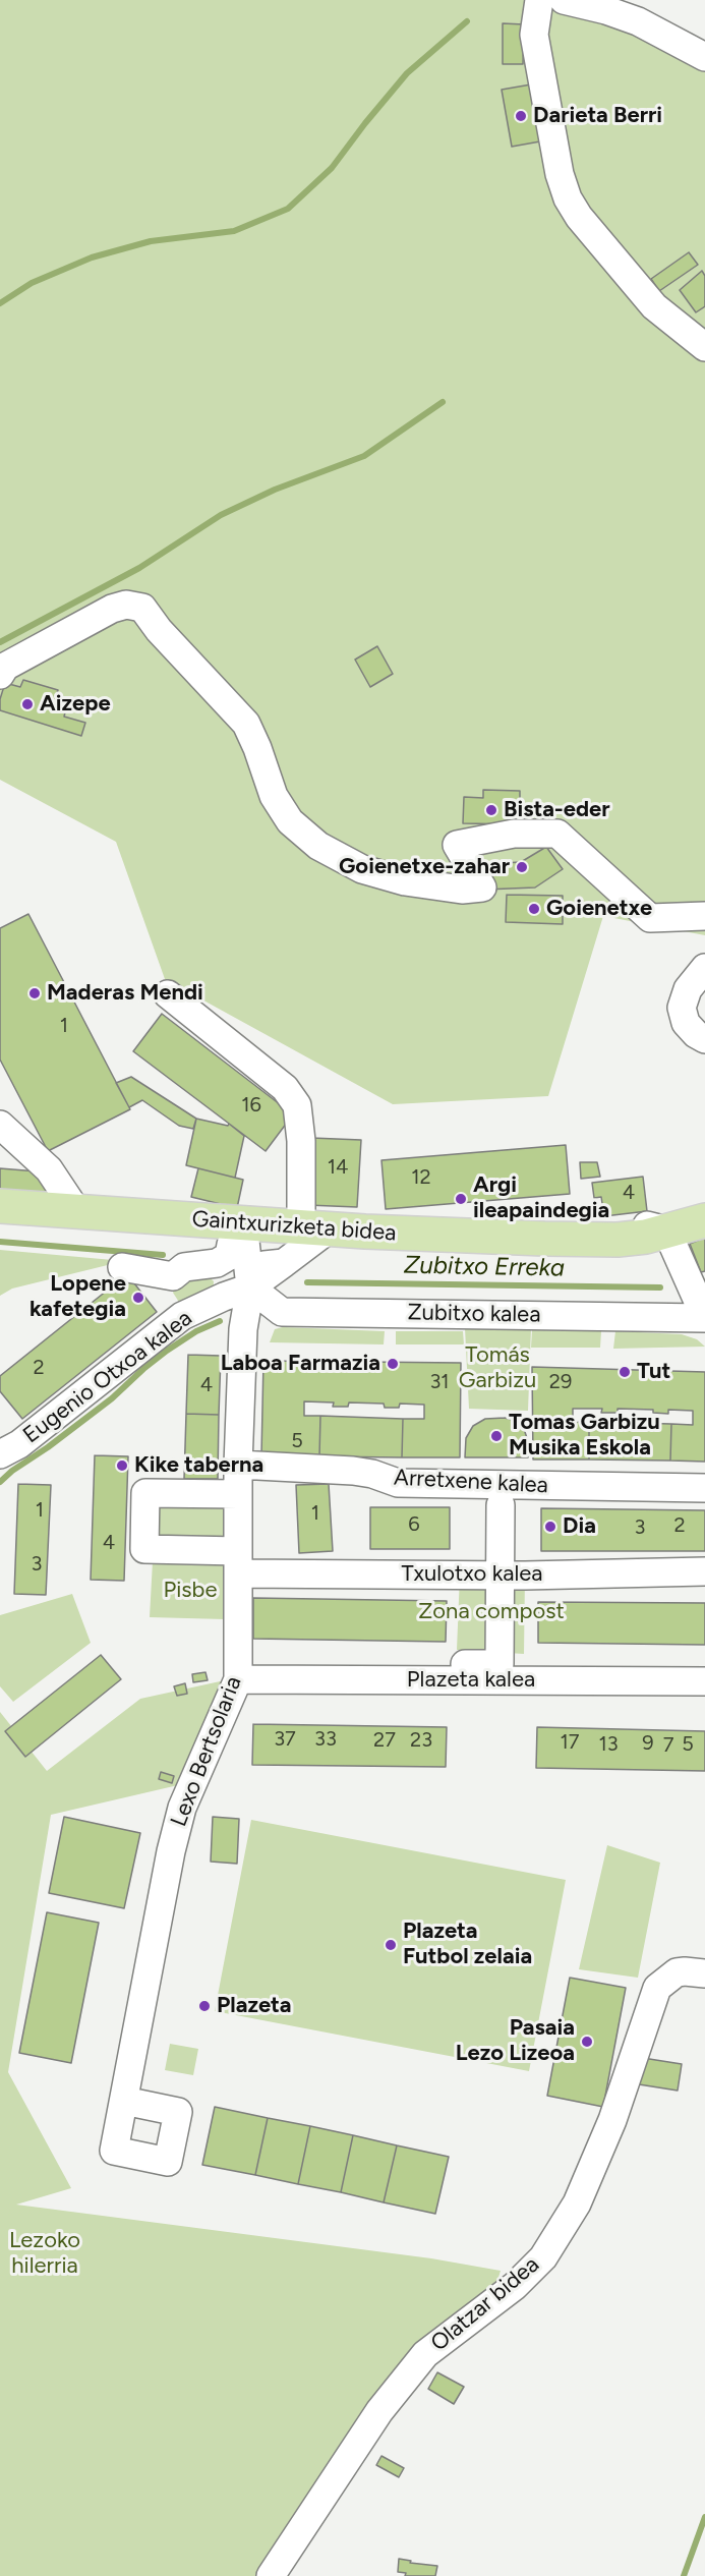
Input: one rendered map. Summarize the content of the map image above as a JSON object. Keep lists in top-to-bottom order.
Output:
{
  "streets": {
    "main road": ["Gaintxurizketa bidea"],
    "street": [
      "Zubitxo kalea",
      "Eugenio Otxoa kalea",
      "Arretxene kalea",
      "Txulotxo kalea",
      "Plazeta kalea",
      "Lexo Bertsolaria",
      "Olatzar bidea"
    ]
  },
  "crossings": [
    ["Gaintxurizketa bidea", "Zubitxo kalea"],
    ["Gaintxurizketa bidea", "Eugenio Otxoa kalea"],
    ["Gaintxurizketa bidea", "Lexo Bertsolaria"],
    ["Zubitxo kalea", "Eugenio Otxoa kalea"],
    ["Zubitxo kalea", "Lexo Bertsolaria"],
    ["Eugenio Otxoa kalea", "Lexo Bertsolaria"],
    ["Arretxene kalea", "Lexo Bertsolaria"],
    ["Txulotxo kalea", "Lexo Bertsolaria"],
    ["Plazeta kalea", "Lexo Bertsolaria"]
  ],
  "water": ["Zubitxo Erreka"],
  "parks": [
    "Tomás Garbizu",
    "Pisbe",
    "Zona compost",
    "Lezoko hilerria"
  ],
  "places": [
    "Darieta Berri",
    "Aizepe",
    "Bista-eder",
    "Goienetxe-zahar",
    "Goienetxe",
    "Maderas Mendi",
    "Argi ileapaindegia",
    "Lopene kafetegia",
    "Laboa Farmazia",
    "Tut",
    "Tomas Garbizu Musika Eskola",
    "Kike taberna",
    "Dia",
    "Plazeta Futbol zelaia",
    "Plazeta",
    "Pasaia Lezo Lizeoa"
  ],
  "house_numbers": [
    "1",
    "16",
    "14",
    "12",
    "4",
    "2",
    "31",
    "29",
    "4",
    "5",
    "1",
    "1",
    "6",
    "2",
    "3",
    "4",
    "3",
    "37",
    "33",
    "27",
    "23",
    "17",
    "9",
    "13",
    "5",
    "7"
  ]
}
